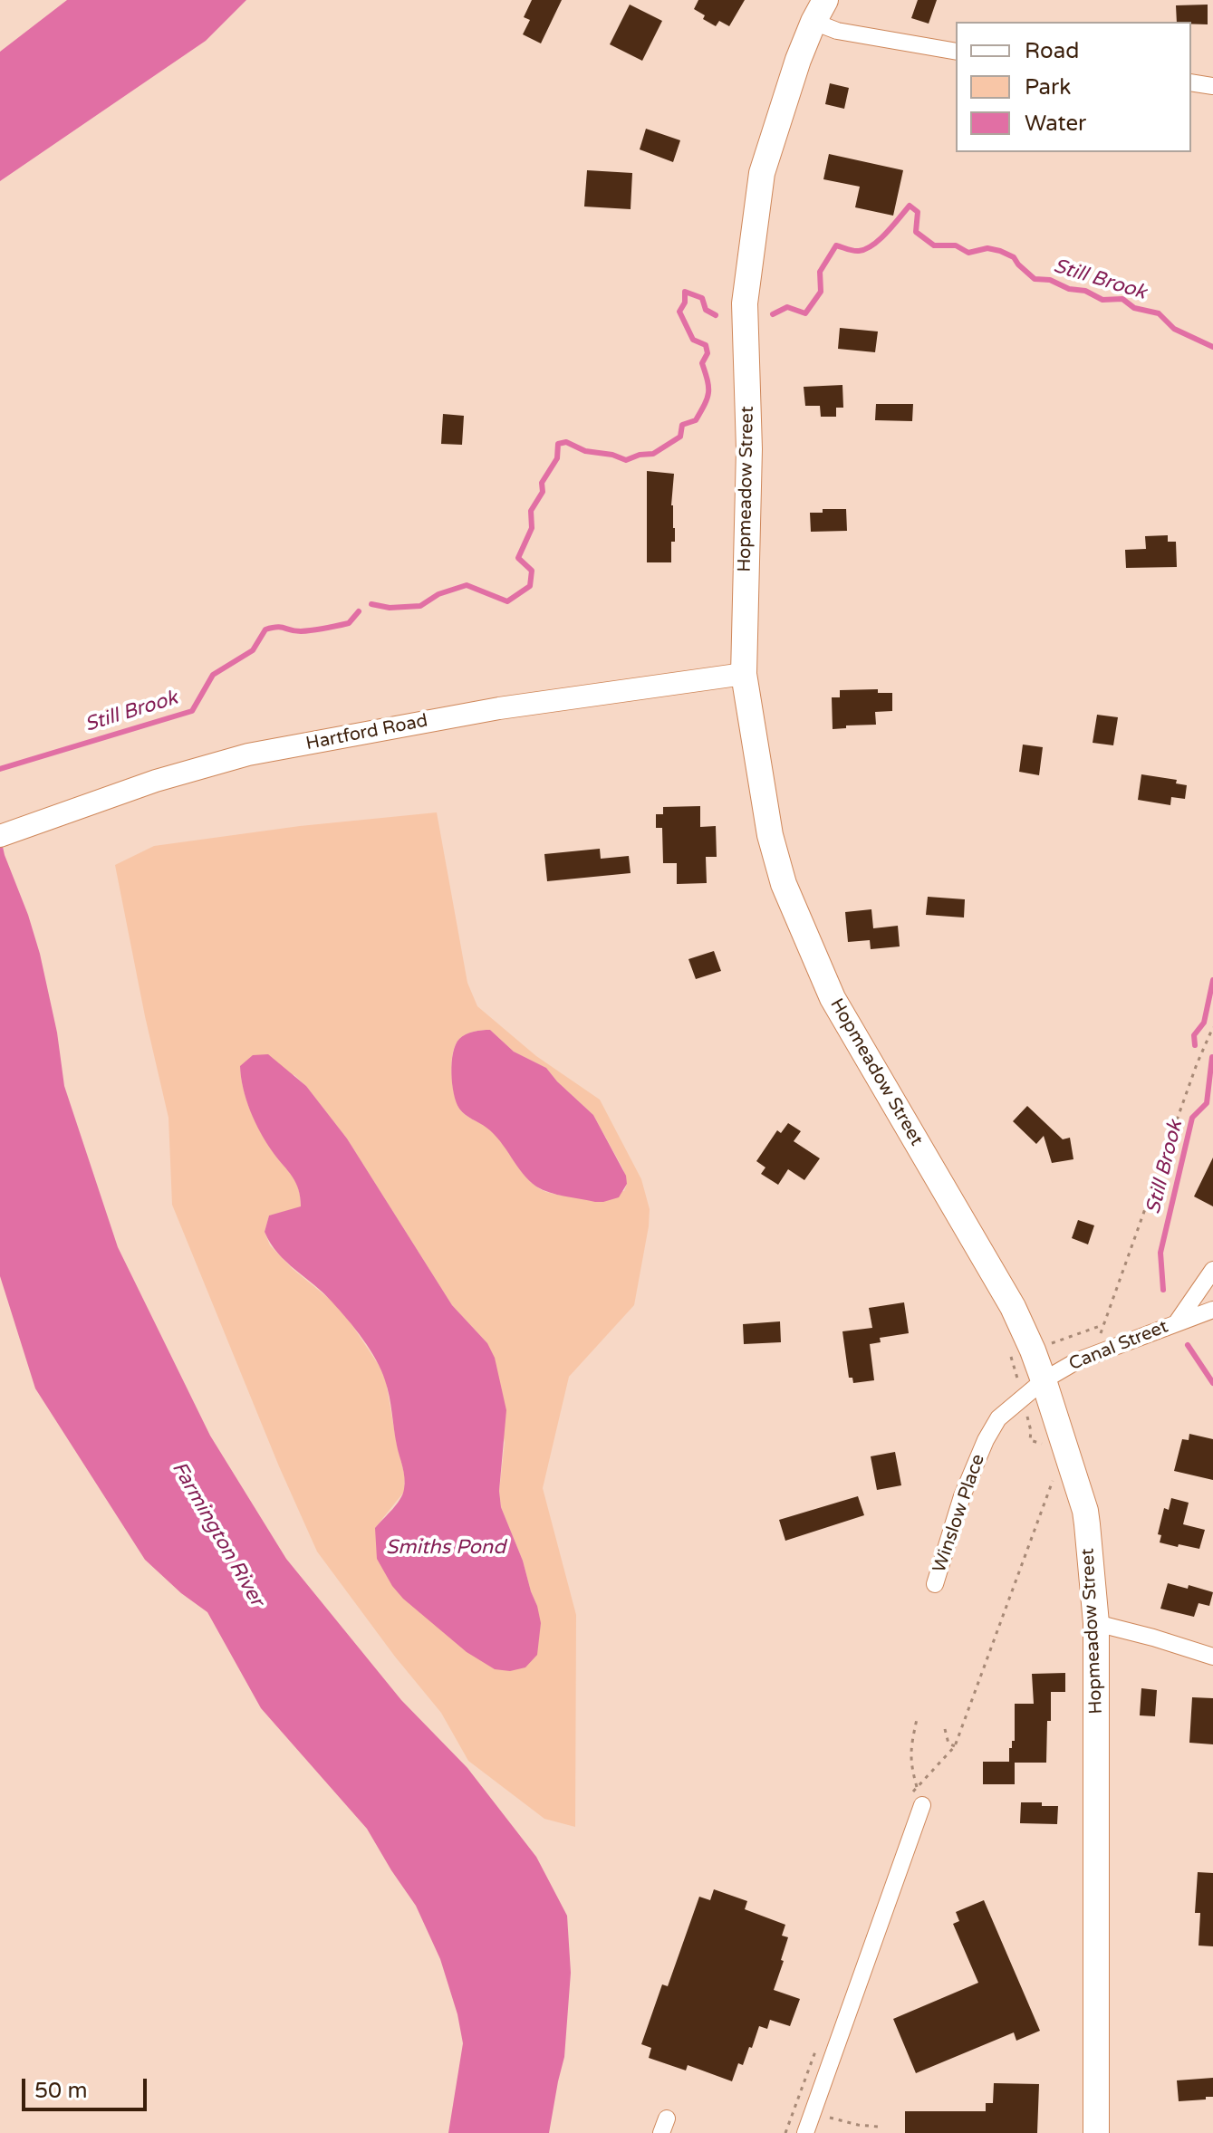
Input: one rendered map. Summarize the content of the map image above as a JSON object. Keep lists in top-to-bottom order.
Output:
{
  "streets": {
    "highway": ["Hopmeadow Street"],
    "main road": ["Hartford Road"],
    "street": ["Canal Street", "Winslow Place"]
  },
  "crossings": [
    ["Hopmeadow Street", "Hartford Road"],
    ["Hopmeadow Street", "Canal Street"],
    ["Hopmeadow Street", "Winslow Place"],
    ["Canal Street", "Winslow Place"]
  ],
  "water": ["Still Brook", "Farmington River", "Smiths Pond"],
  "legend": ["Road", "Park", "Water"],
  "scale_bar": "50 m"
}
